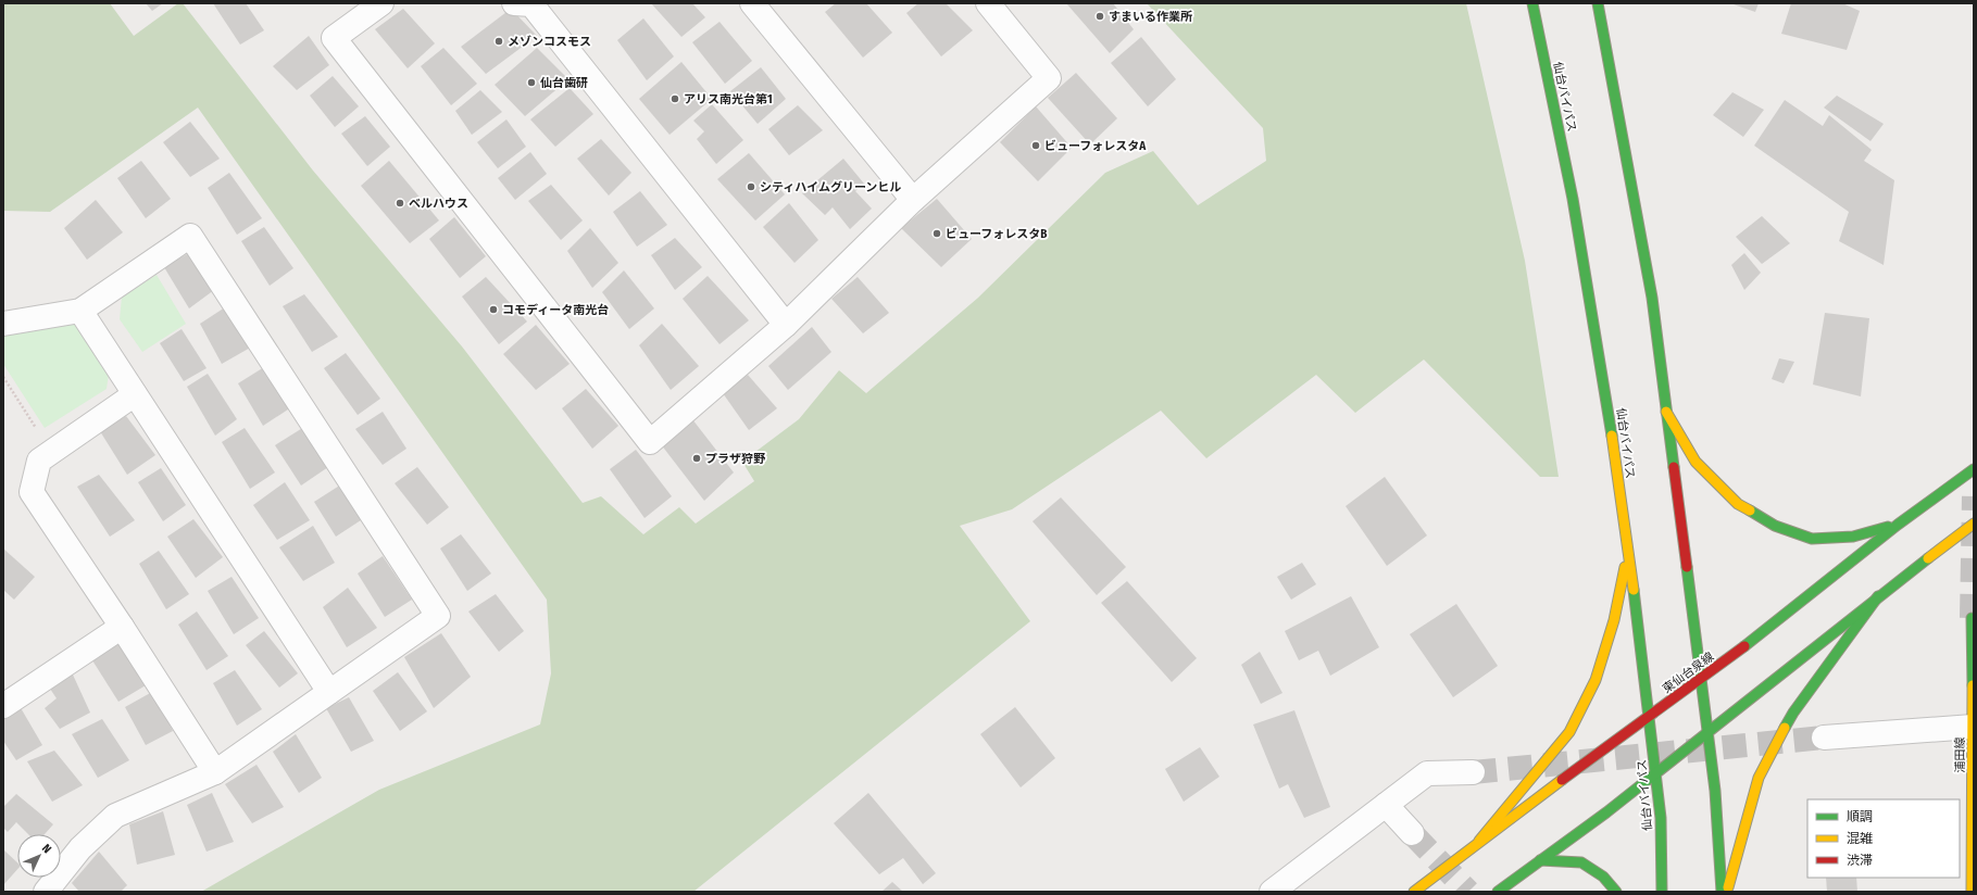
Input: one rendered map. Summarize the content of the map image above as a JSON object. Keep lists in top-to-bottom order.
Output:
{
  "streets": {
    "main road": ["仙台バイパス", "東仙台泉線", "浦田線"]
  },
  "crossings": [
    ["仙台バイパス", "東仙台泉線"]
  ],
  "places": [
    "すまいる作業所",
    "メゾンコスモス",
    "仙台歯研",
    "アリス南光台第1",
    "ビューフォレスタA",
    "シティハイムグリーンヒル",
    "ベルハウス",
    "ビューフォレスタB",
    "コモディータ南光台",
    "プラザ狩野"
  ],
  "legend": ["順調", "混雑", "渋滞"],
  "north": "top right"
}
